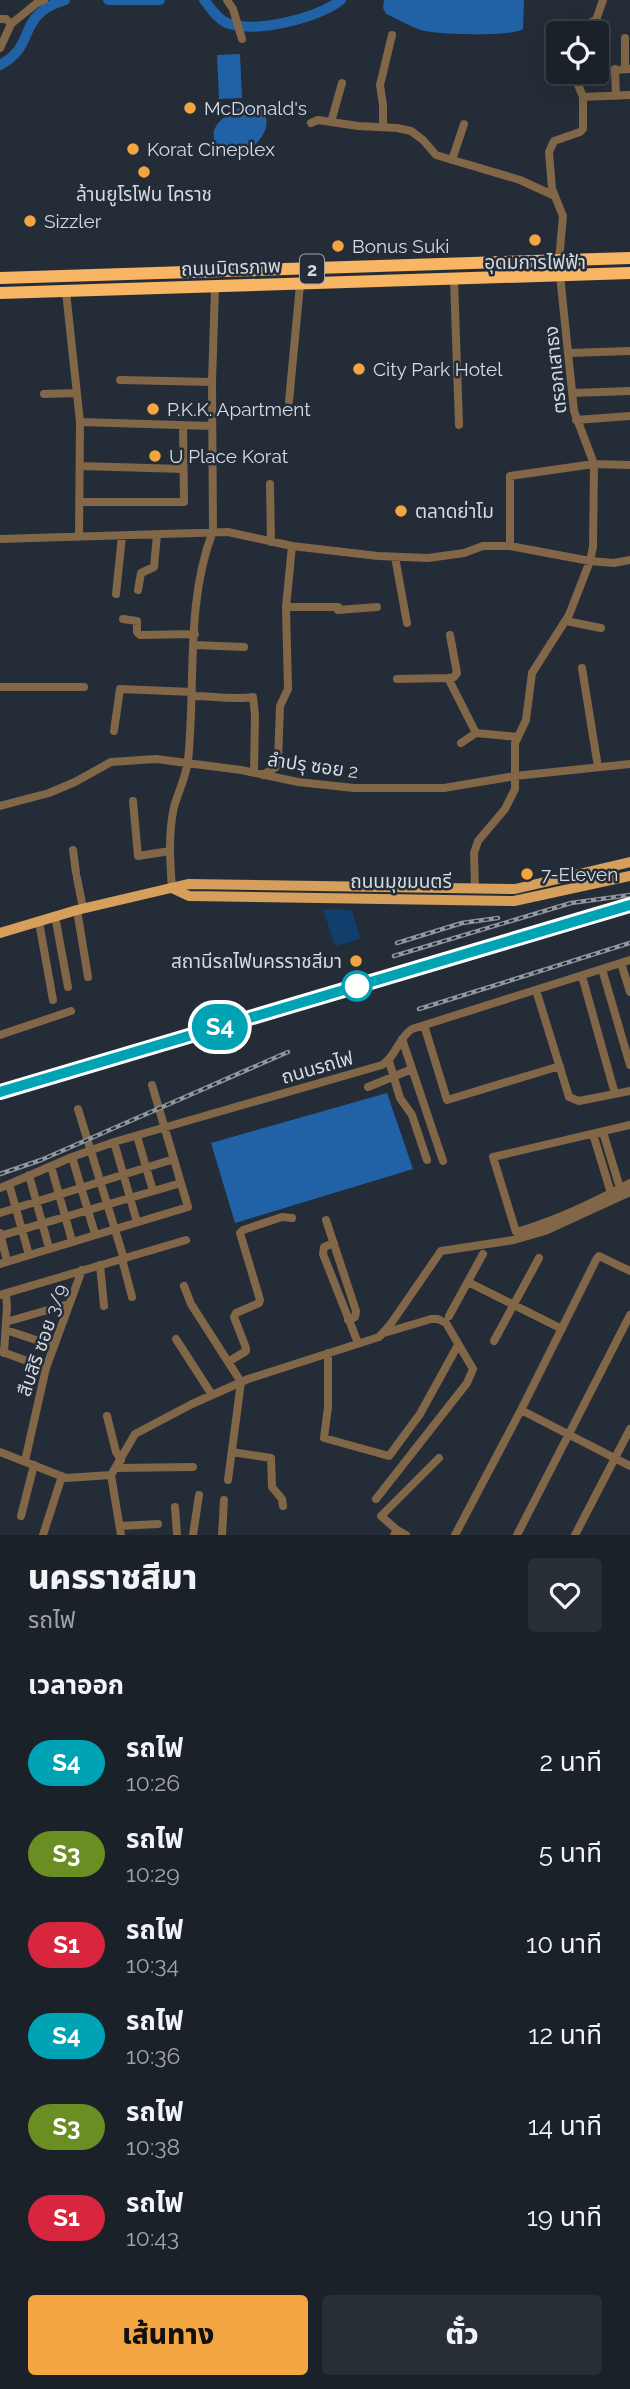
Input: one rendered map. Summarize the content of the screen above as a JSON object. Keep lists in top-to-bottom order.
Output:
{
  "streets": {
    "highway": ["ถนนมิตรภาพ", "2"],
    "main road": ["ถนนมุขมนตรี"],
    "street": [
      "ตรอกเสาธง",
      "ลำปรุ ซอย 2",
      "ถนนรถไฟ",
      "สืบสิริ ซอย 3/9"
    ]
  },
  "crossings": [
    ["ถนนมิตรภาพ", "ตรอกเสาธง"],
    ["ตรอกเสาธง", "ลำปรุ ซอย 2"],
    ["ตรอกเสาธง", "ถนนมุขมนตรี"]
  ],
  "places": [
    "McDonald's",
    "Korat Cineplex",
    "ล้านยูโรโฟน โคราช",
    "Sizzler",
    "อุดมการไฟฟ้า",
    "Bonus Suki",
    "City Park Hotel",
    "P.K.K. Apartment",
    "U Place Korat",
    "ตลาดย่าโม",
    "7-Eleven",
    "สถานีรถไฟนครราชสีมา"
  ],
  "page": {
    "on_map": "S4",
    "heading": [
      ["นครราชสีมา", "รถไฟ"],
      "เวลาออก"
    ],
    "list": [
      {
        "mark": "S4",
        "name": "รถไฟ",
        "note": "10:26",
        "value": "2 นาที"
      },
      {
        "mark": "S3",
        "name": "รถไฟ",
        "note": "10:29",
        "value": "5 นาที"
      },
      {
        "mark": "S1",
        "name": "รถไฟ",
        "note": "10:34",
        "value": "10 นาที"
      },
      {
        "mark": "S4",
        "name": "รถไฟ",
        "note": "10:36",
        "value": "12 นาที"
      },
      {
        "mark": "S3",
        "name": "รถไฟ",
        "note": "10:38",
        "value": "14 นาที"
      },
      {
        "mark": "S1",
        "name": "รถไฟ",
        "note": "10:43",
        "value": "19 นาที"
      }
    ],
    "buttons": ["เส้นทาง", "ตั๋ว"]
  }
}
